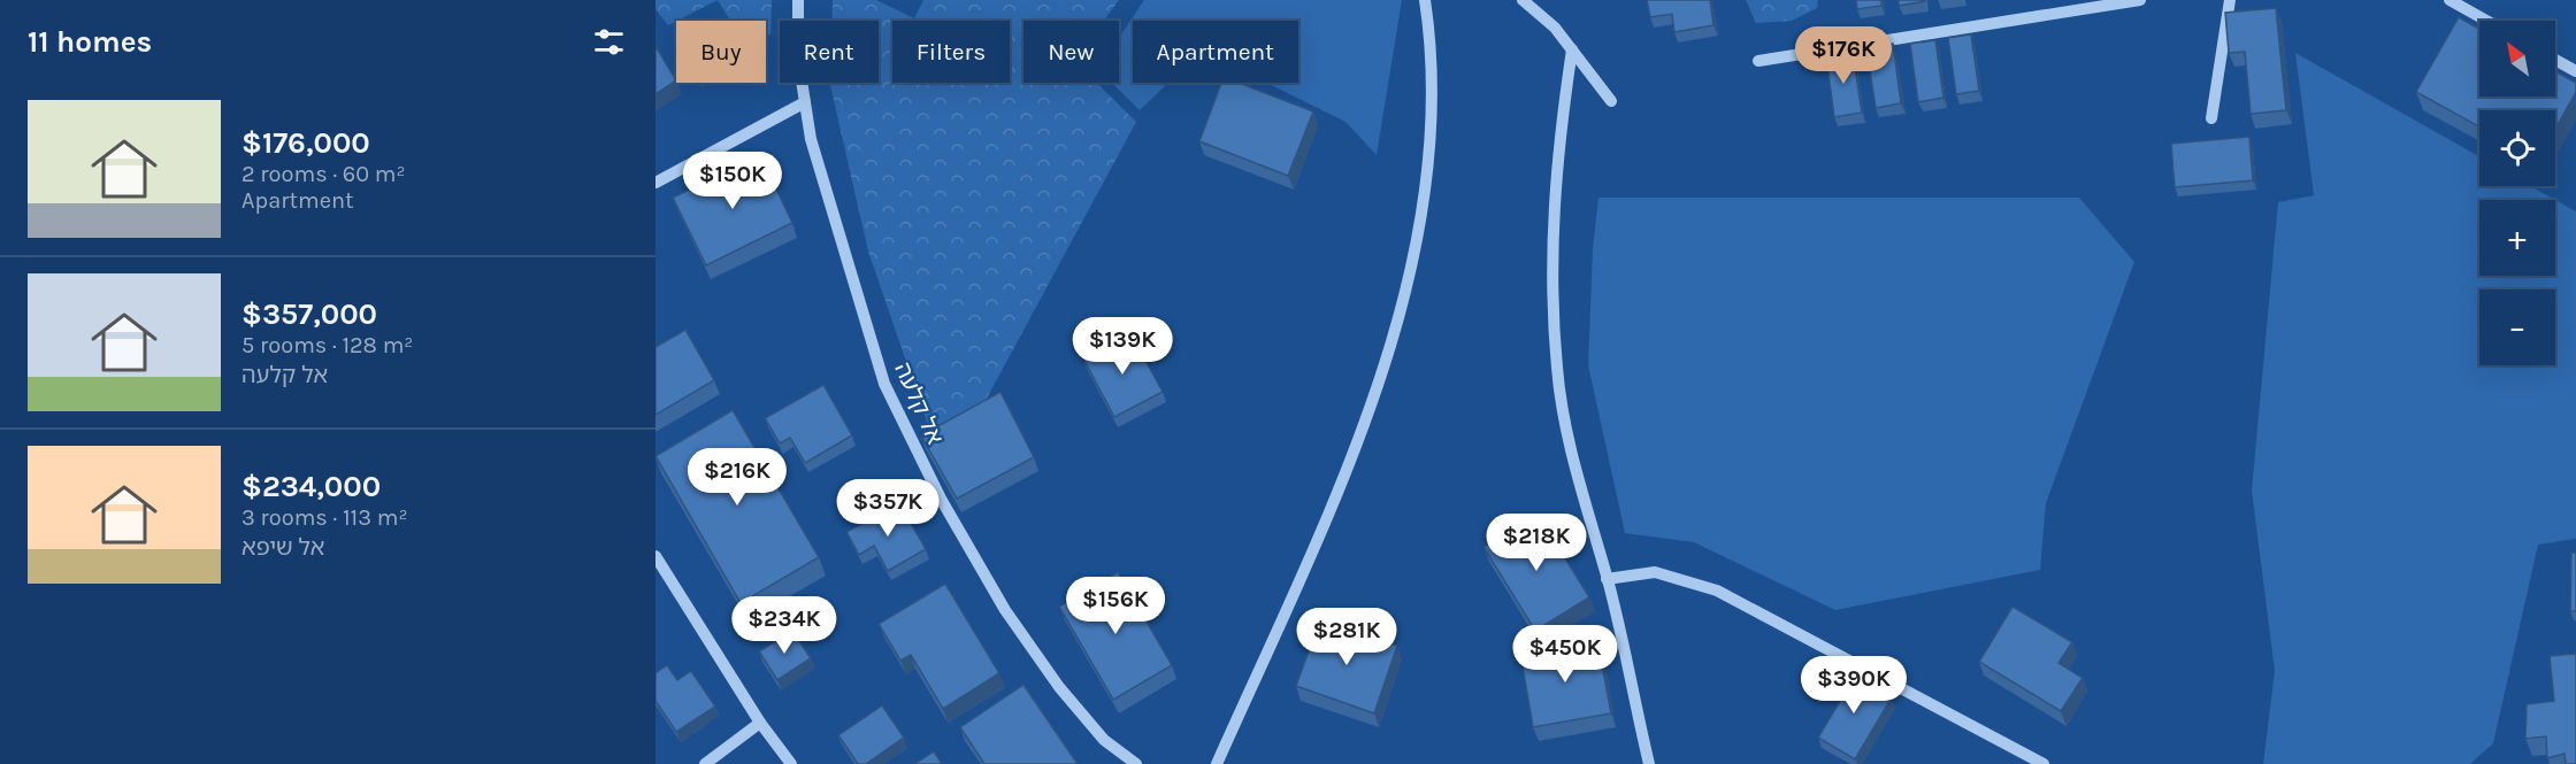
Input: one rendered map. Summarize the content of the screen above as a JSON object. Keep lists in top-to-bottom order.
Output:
{
  "streets": {
    "street": ["אל קלעה"]
  },
  "north": "top left",
  "page": {
    "heading": "11 homes",
    "map_buttons": ["+", "−"],
    "chip": [
      "Buy",
      "Rent",
      "Filters",
      "New",
      "Apartment"
    ],
    "price": [
      "$176K",
      "$150K",
      "$139K",
      "$216K",
      "$357K",
      "$218K",
      "$156K",
      "$234K",
      "$281K",
      "$450K",
      "$390K"
    ],
    "list": [
      {
        "name": "$176,000",
        "note": "2 rooms · 60 m² · Apartment"
      },
      {
        "name": "$357,000",
        "note": "5 rooms · 128 m² · אל קלעה"
      },
      {
        "name": "$234,000",
        "note": "3 rooms · 113 m² · אל שיפא"
      }
    ]
  }
}
